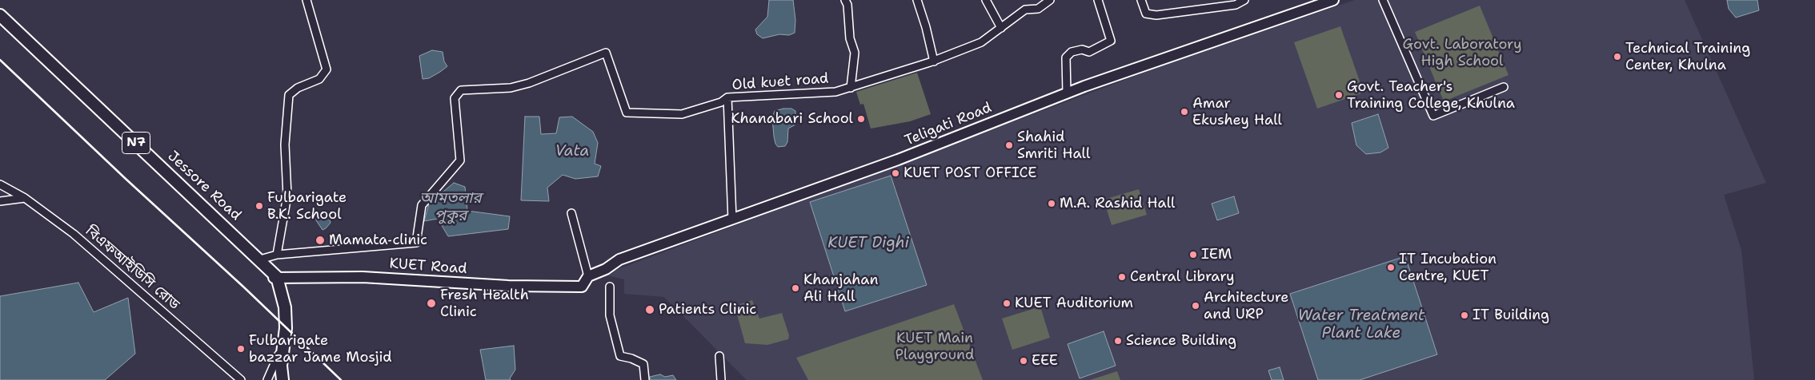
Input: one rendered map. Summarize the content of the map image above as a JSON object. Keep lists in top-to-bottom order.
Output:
{
  "streets": {
    "highway": ["N7", "Jessore Road"],
    "main road": ["Teligati Road", "KUET Road"],
    "street": ["Old kuet road", "বিএফআইডিসি রোড"]
  },
  "crossings": [
    ["Old kuet road", "Jessore Road"],
    ["Teligati Road", "KUET Road"],
    ["Jessore Road", "KUET Road"]
  ],
  "water": [
    "Vata",
    "আমতলার পুকুর",
    "KUET Dighi",
    "Water Treatment Plant Lake"
  ],
  "parks": ["Govt. Laboratory High School", "KUET Main Playground"],
  "places": [
    "Technical Training Center, Khulna",
    "Govt. Teacher's Training College, Khulna",
    "Amar Ekushey Hall",
    "Khanabari School",
    "Shahid Smriti Hall",
    "KUET POST OFFICE",
    "M.A. Rashid Hall",
    "Fulbarigate B.K. School",
    "Mamata clinic",
    "IEM",
    "IT Incubation Centre, KUET",
    "Central Library",
    "Khanjahan Ali Hall",
    "Fresh Health Clinic",
    "KUET Auditorium",
    "Architecture and URP",
    "Patients Clinic",
    "IT Building",
    "Science Building",
    "Fulbarigate bazzar Jame Mosjid",
    "EEE"
  ]
}
